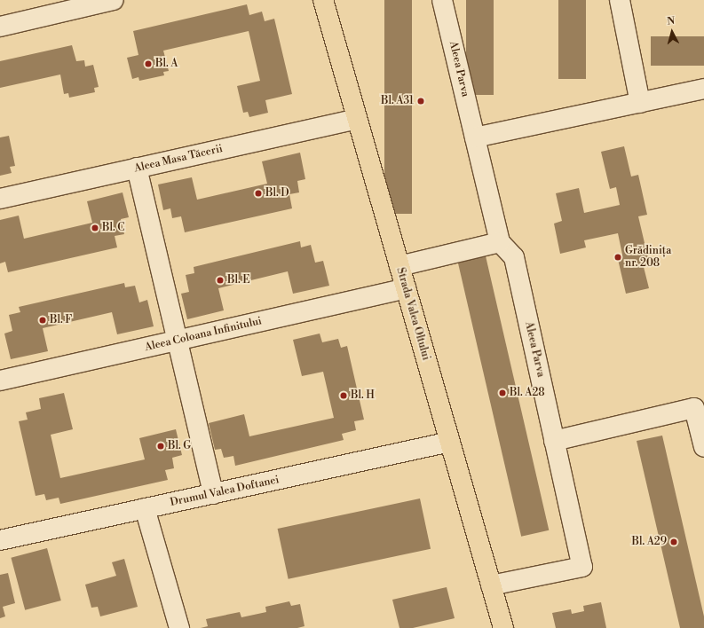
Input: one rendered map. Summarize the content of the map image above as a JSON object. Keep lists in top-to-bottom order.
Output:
{
  "streets": {
    "main road": ["Strada Valea Oltului"],
    "street": [
      "Aleea Parva",
      "Aleea Masa Tăcerii",
      "Aleea Coloana Infinitului",
      "Drumul Valea Doftanei"
    ]
  },
  "crossings": [
    ["Aleea Parva", "Strada Valea Oltului"],
    ["Aleea Masa Tăcerii", "Strada Valea Oltului"],
    ["Strada Valea Oltului", "Aleea Coloana Infinitului"],
    ["Strada Valea Oltului", "Drumul Valea Doftanei"]
  ],
  "places": [
    "Bl. A",
    "Bl. A31",
    "Bl. D",
    "Bl. C",
    "Grădinița nr. 208",
    "Bl. E",
    "Bl. F",
    "Bl. A28",
    "Bl. H",
    "Bl. G",
    "Bl. A29"
  ],
  "north": "top"
}
